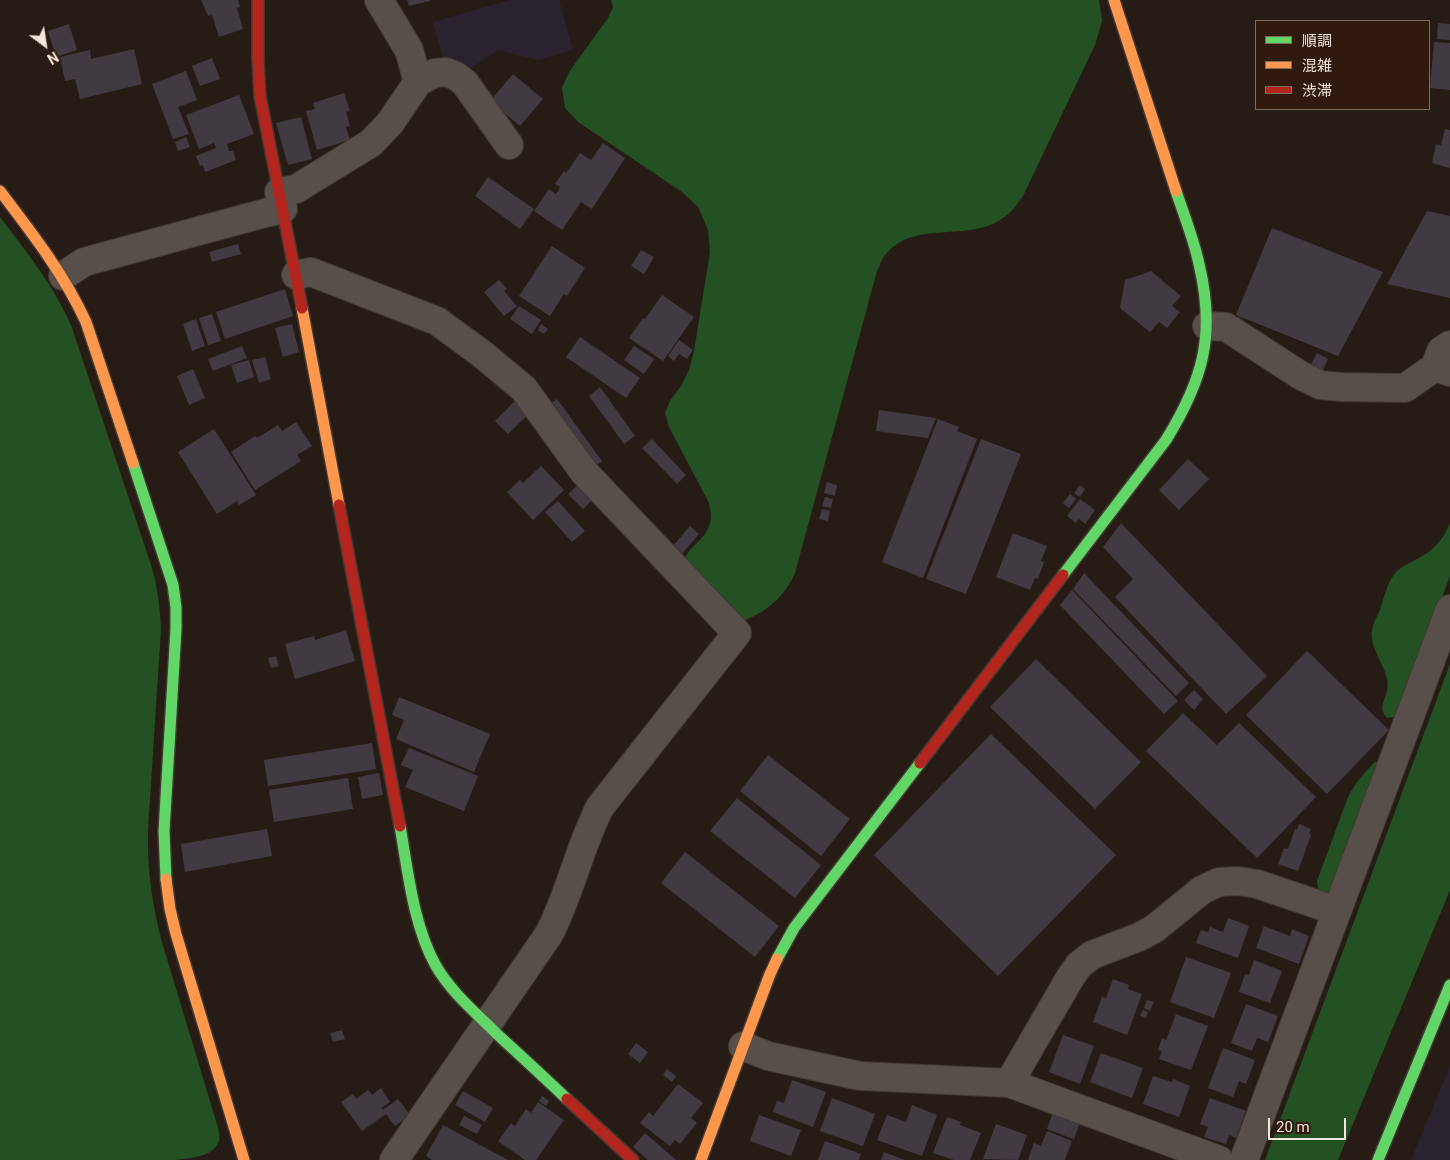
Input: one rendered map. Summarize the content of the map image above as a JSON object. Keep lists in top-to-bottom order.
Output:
{
  "legend": ["順調", "混雑", "渋滞"],
  "scale_bar": "20 m",
  "north": "bottom right"
}
